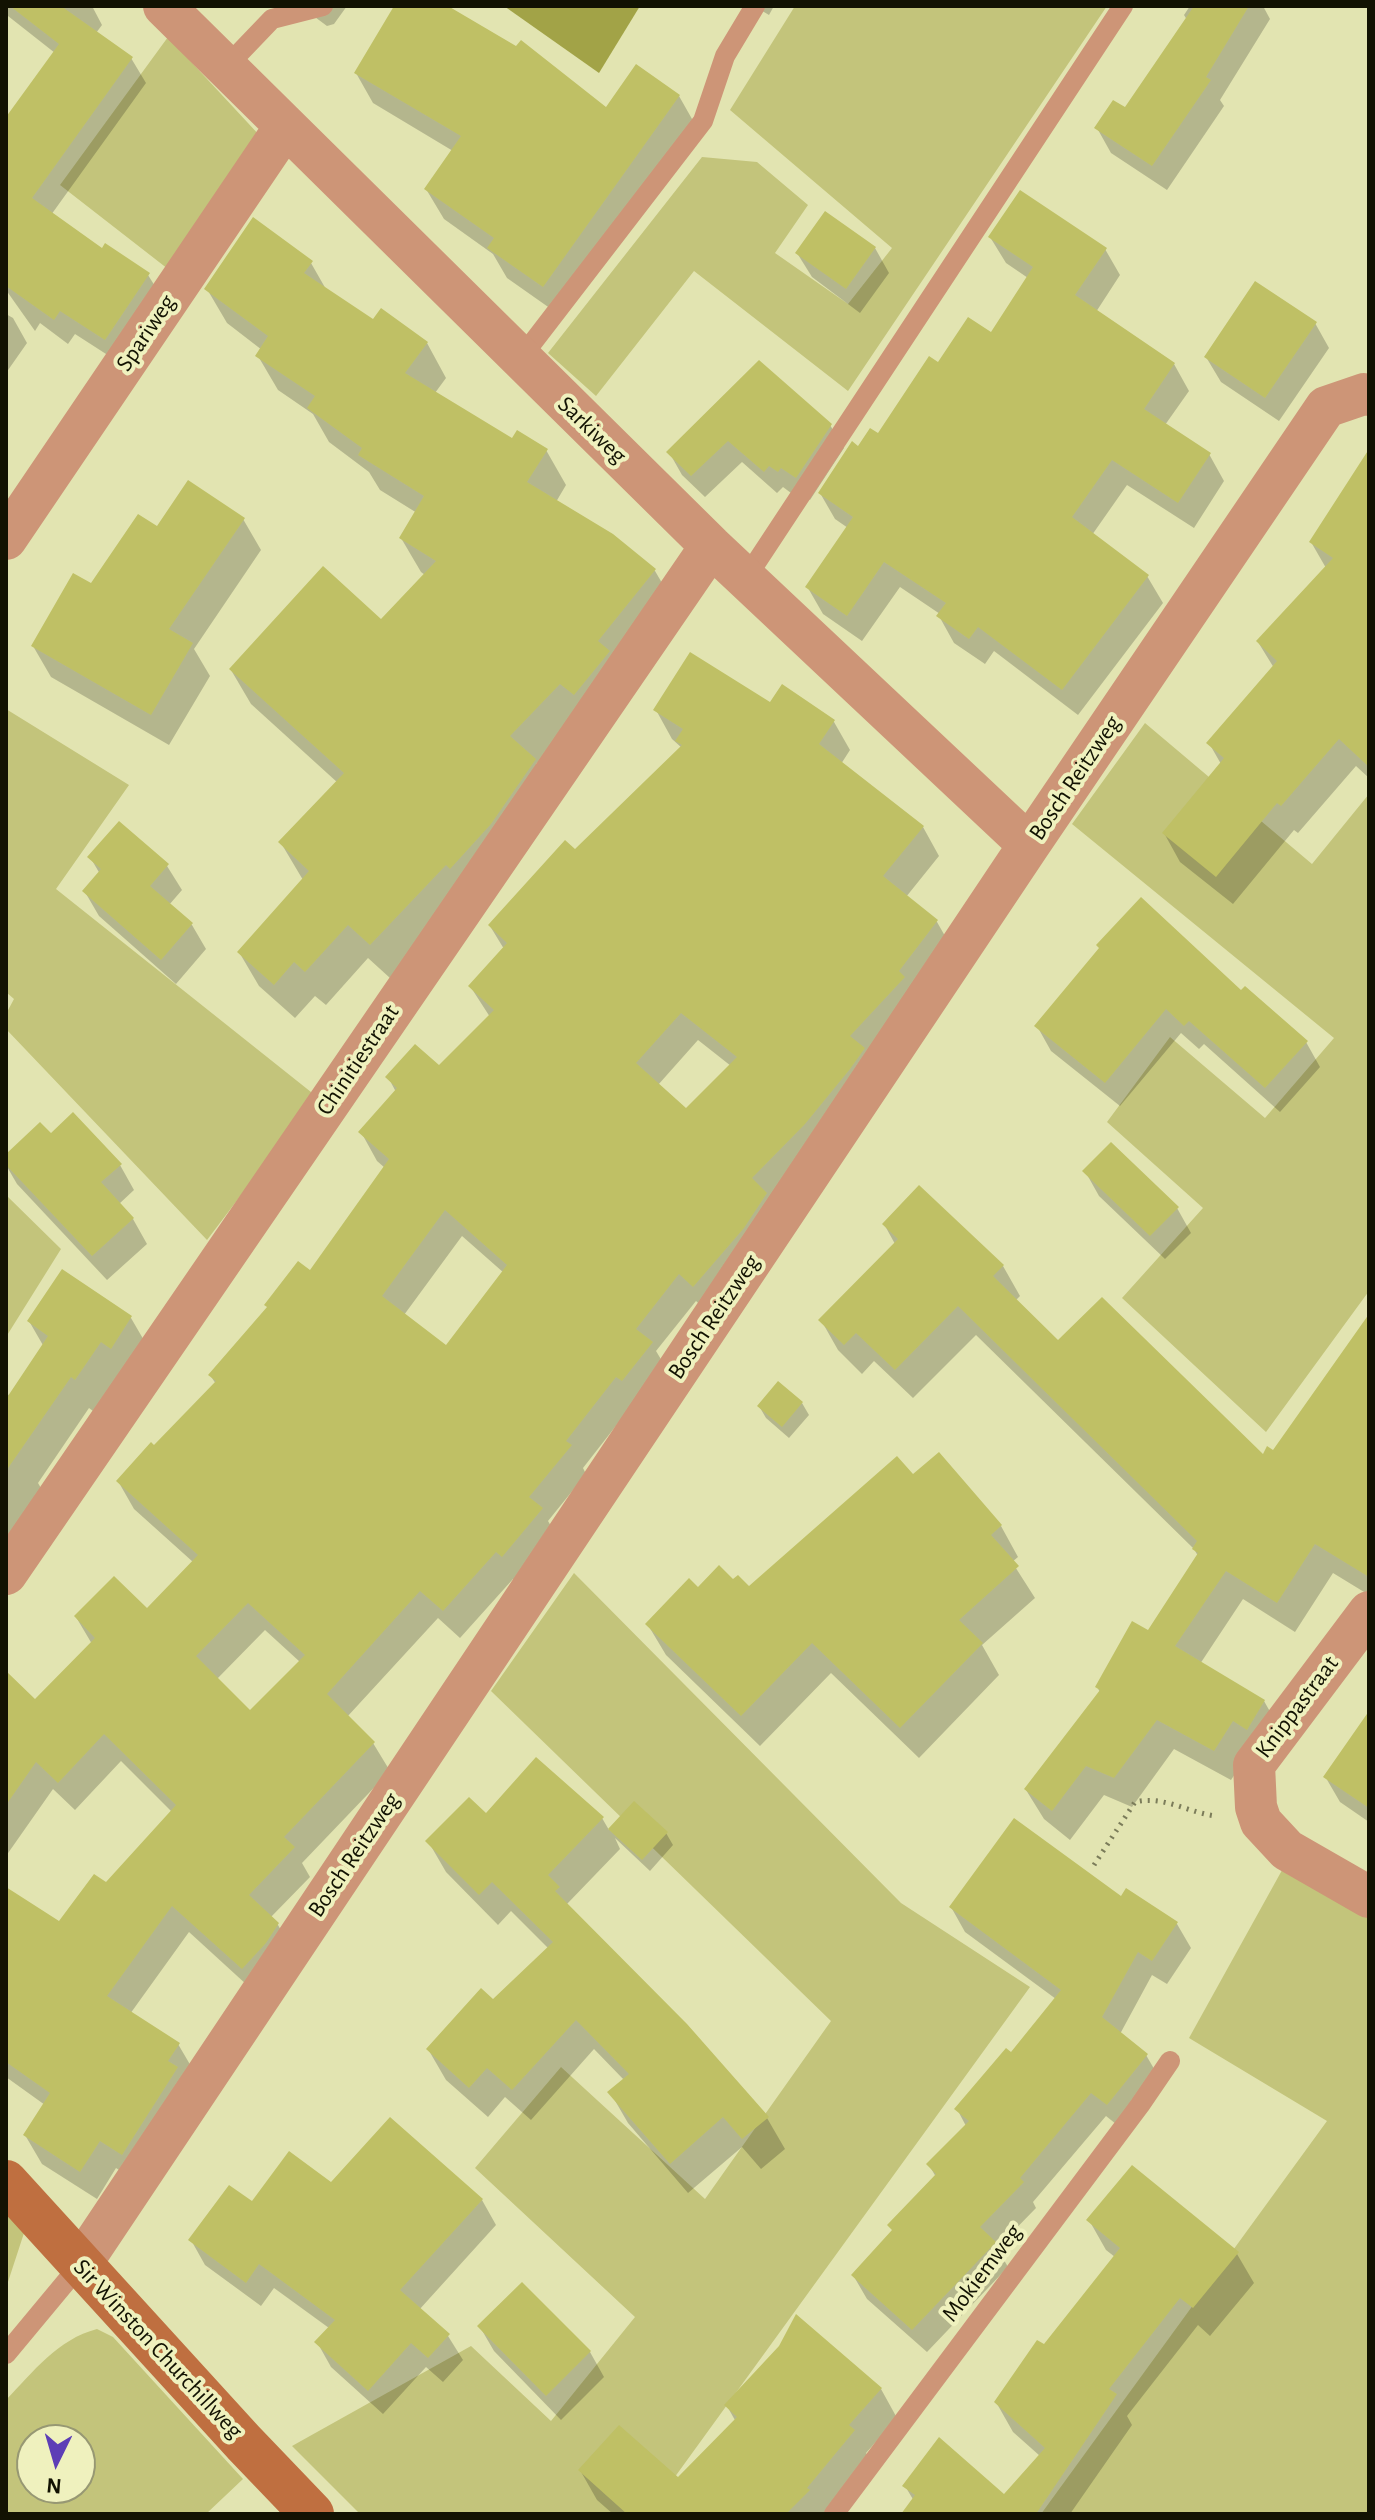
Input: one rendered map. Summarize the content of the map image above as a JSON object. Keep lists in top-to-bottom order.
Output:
{
  "streets": {
    "street": [
      "Spariweg",
      "Sarkiweg",
      "Bosch Reitzweg",
      "Chinitiestraat",
      "Knippastraat",
      "Sir Winston Churchillweg"
    ],
    "lane": ["Mokiemweg"]
  },
  "crossings": [
    ["Spariweg", "Sarkiweg"],
    ["Sarkiweg", "Bosch Reitzweg"],
    ["Sarkiweg", "Chinitiestraat"],
    ["Bosch Reitzweg", "Sir Winston Churchillweg"]
  ],
  "north": "bottom"
}
